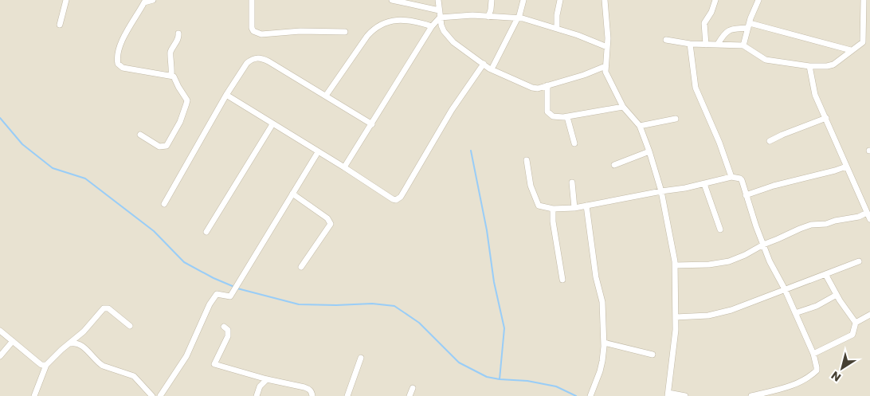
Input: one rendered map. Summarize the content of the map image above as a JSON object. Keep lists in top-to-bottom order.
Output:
{
  "north": "bottom left"
}
